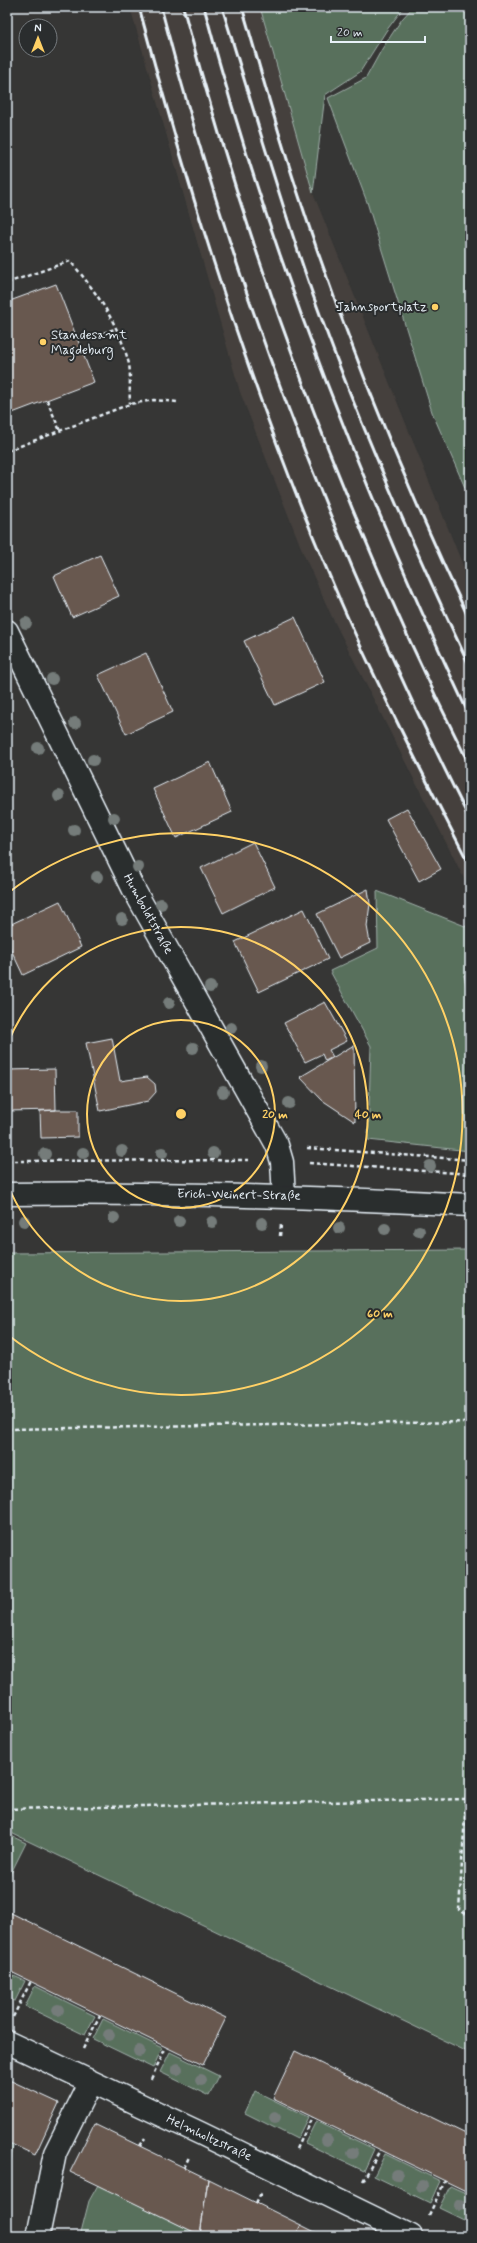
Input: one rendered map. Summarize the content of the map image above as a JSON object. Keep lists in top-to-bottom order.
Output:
{
  "streets": {
    "street": ["Humboldtstraße", "Erich-Weinert-Straße", "Helmholtzstraße"]
  },
  "crossings": [
    ["Humboldtstraße", "Erich-Weinert-Straße"]
  ],
  "places": ["Jahnsportplatz", "Standesamt Magdeburg"],
  "scale_bar": "20 m",
  "north": "top",
  "rings": ["20 m", "40 m", "60 m"]
}
